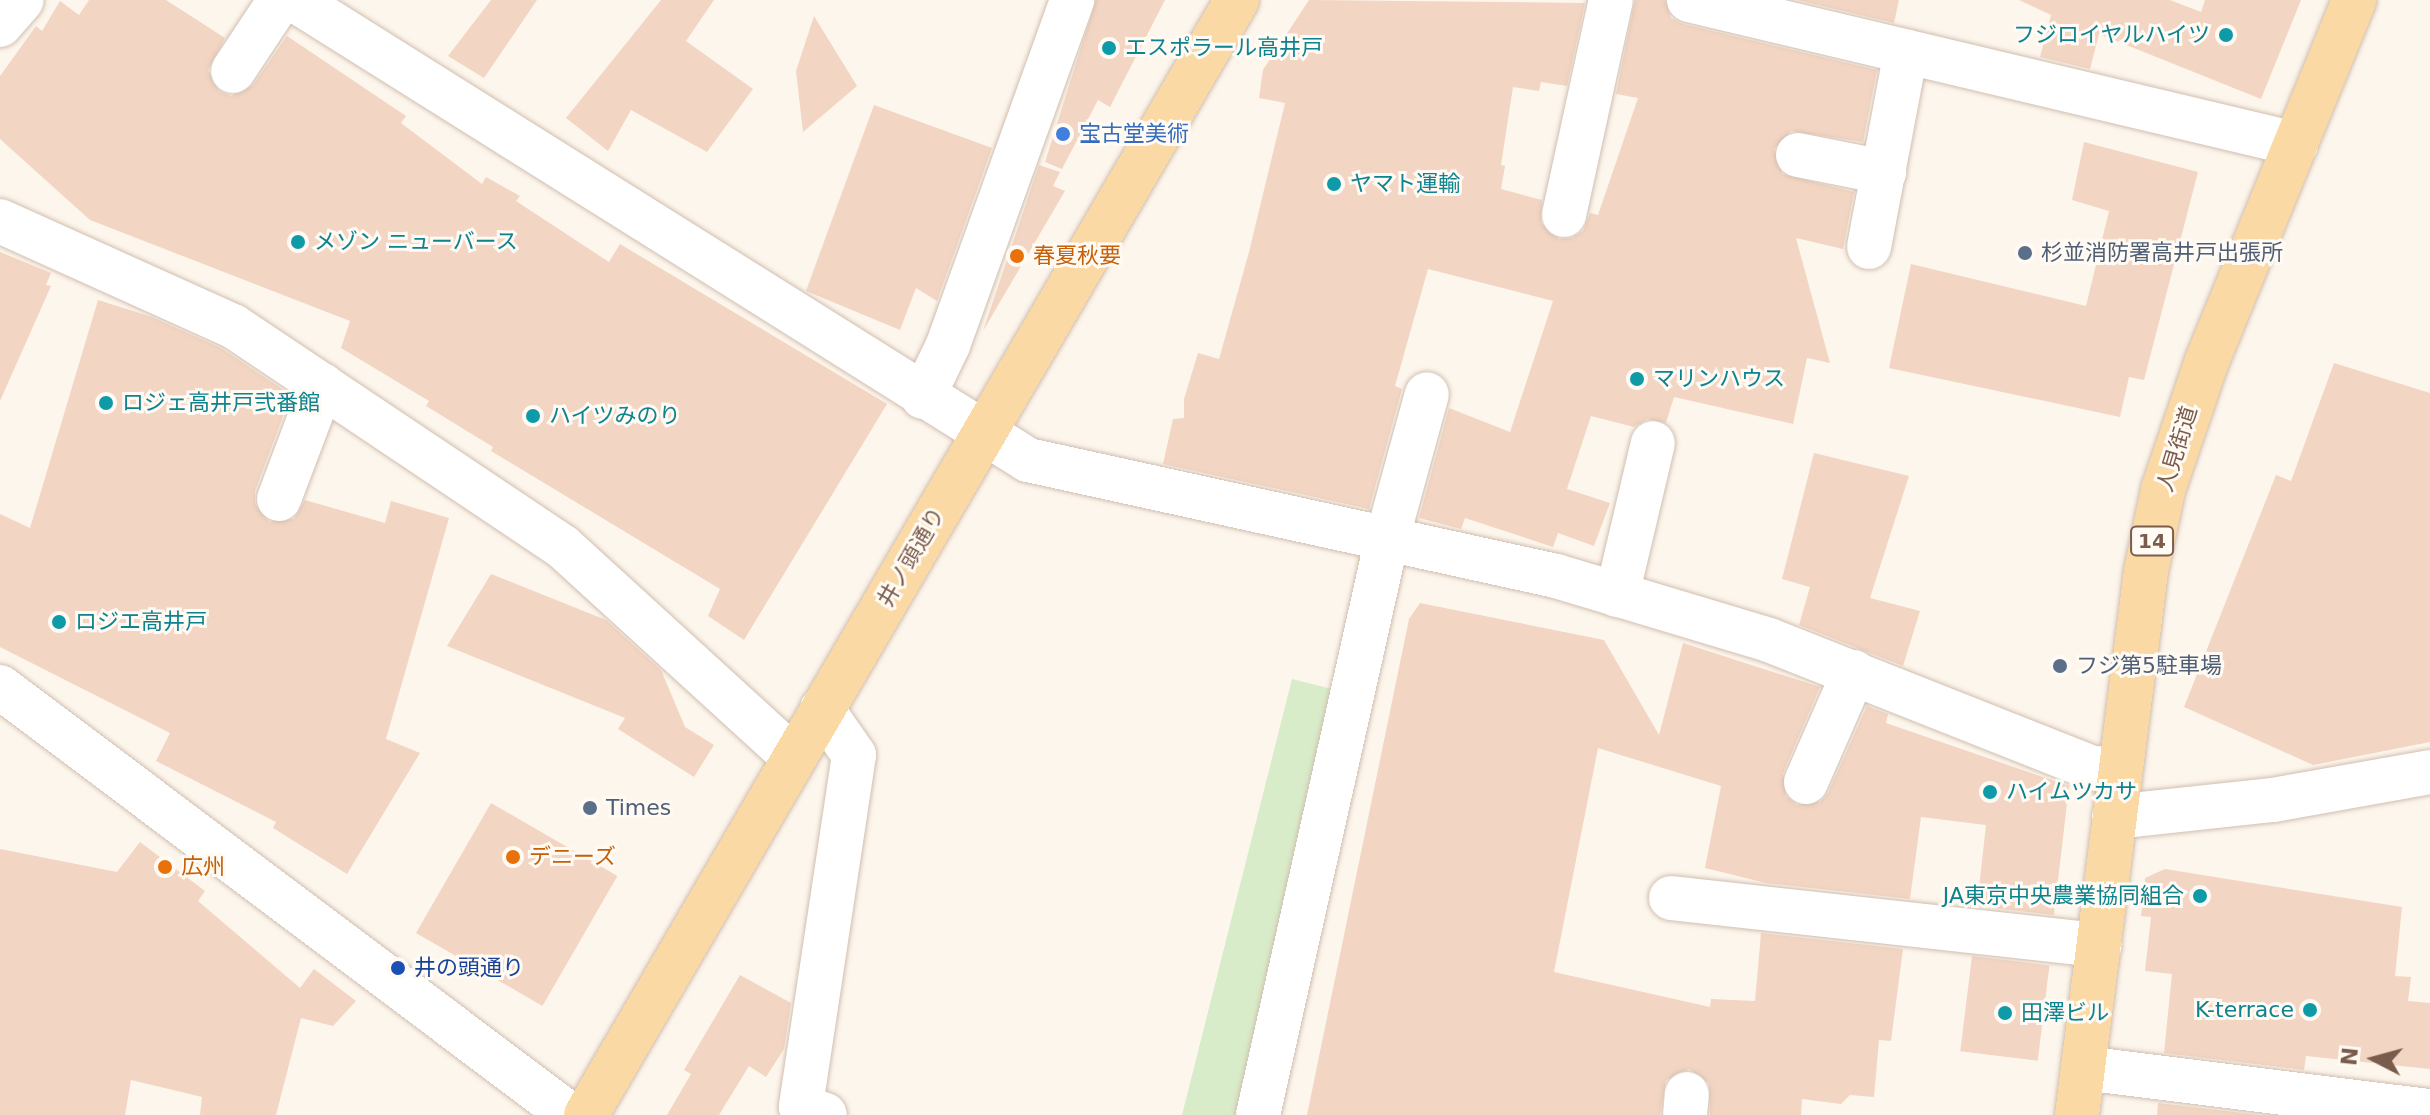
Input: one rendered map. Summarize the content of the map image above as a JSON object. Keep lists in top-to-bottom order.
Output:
{
  "streets": {
    "main road": ["人見街道", "14", "井ノ頭通り"]
  },
  "places": [
    "フジロイヤルハイツ",
    "エスポラール高井戸",
    "宝古堂美術",
    "ヤマト運輸",
    "メゾン ニューバース",
    "杉並消防署高井戸出張所",
    "春夏秋要",
    "マリンハウス",
    "ロジェ高井戸弐番館",
    "ハイツみのり",
    "ロジエ高井戸",
    "フジ第5駐車場",
    "ハイムツカサ",
    "Times",
    "デニーズ",
    "広州",
    "JA東京中央農業協同組合",
    "井の頭通り",
    "K-terrace",
    "田澤ビル"
  ],
  "north": "left"
}
